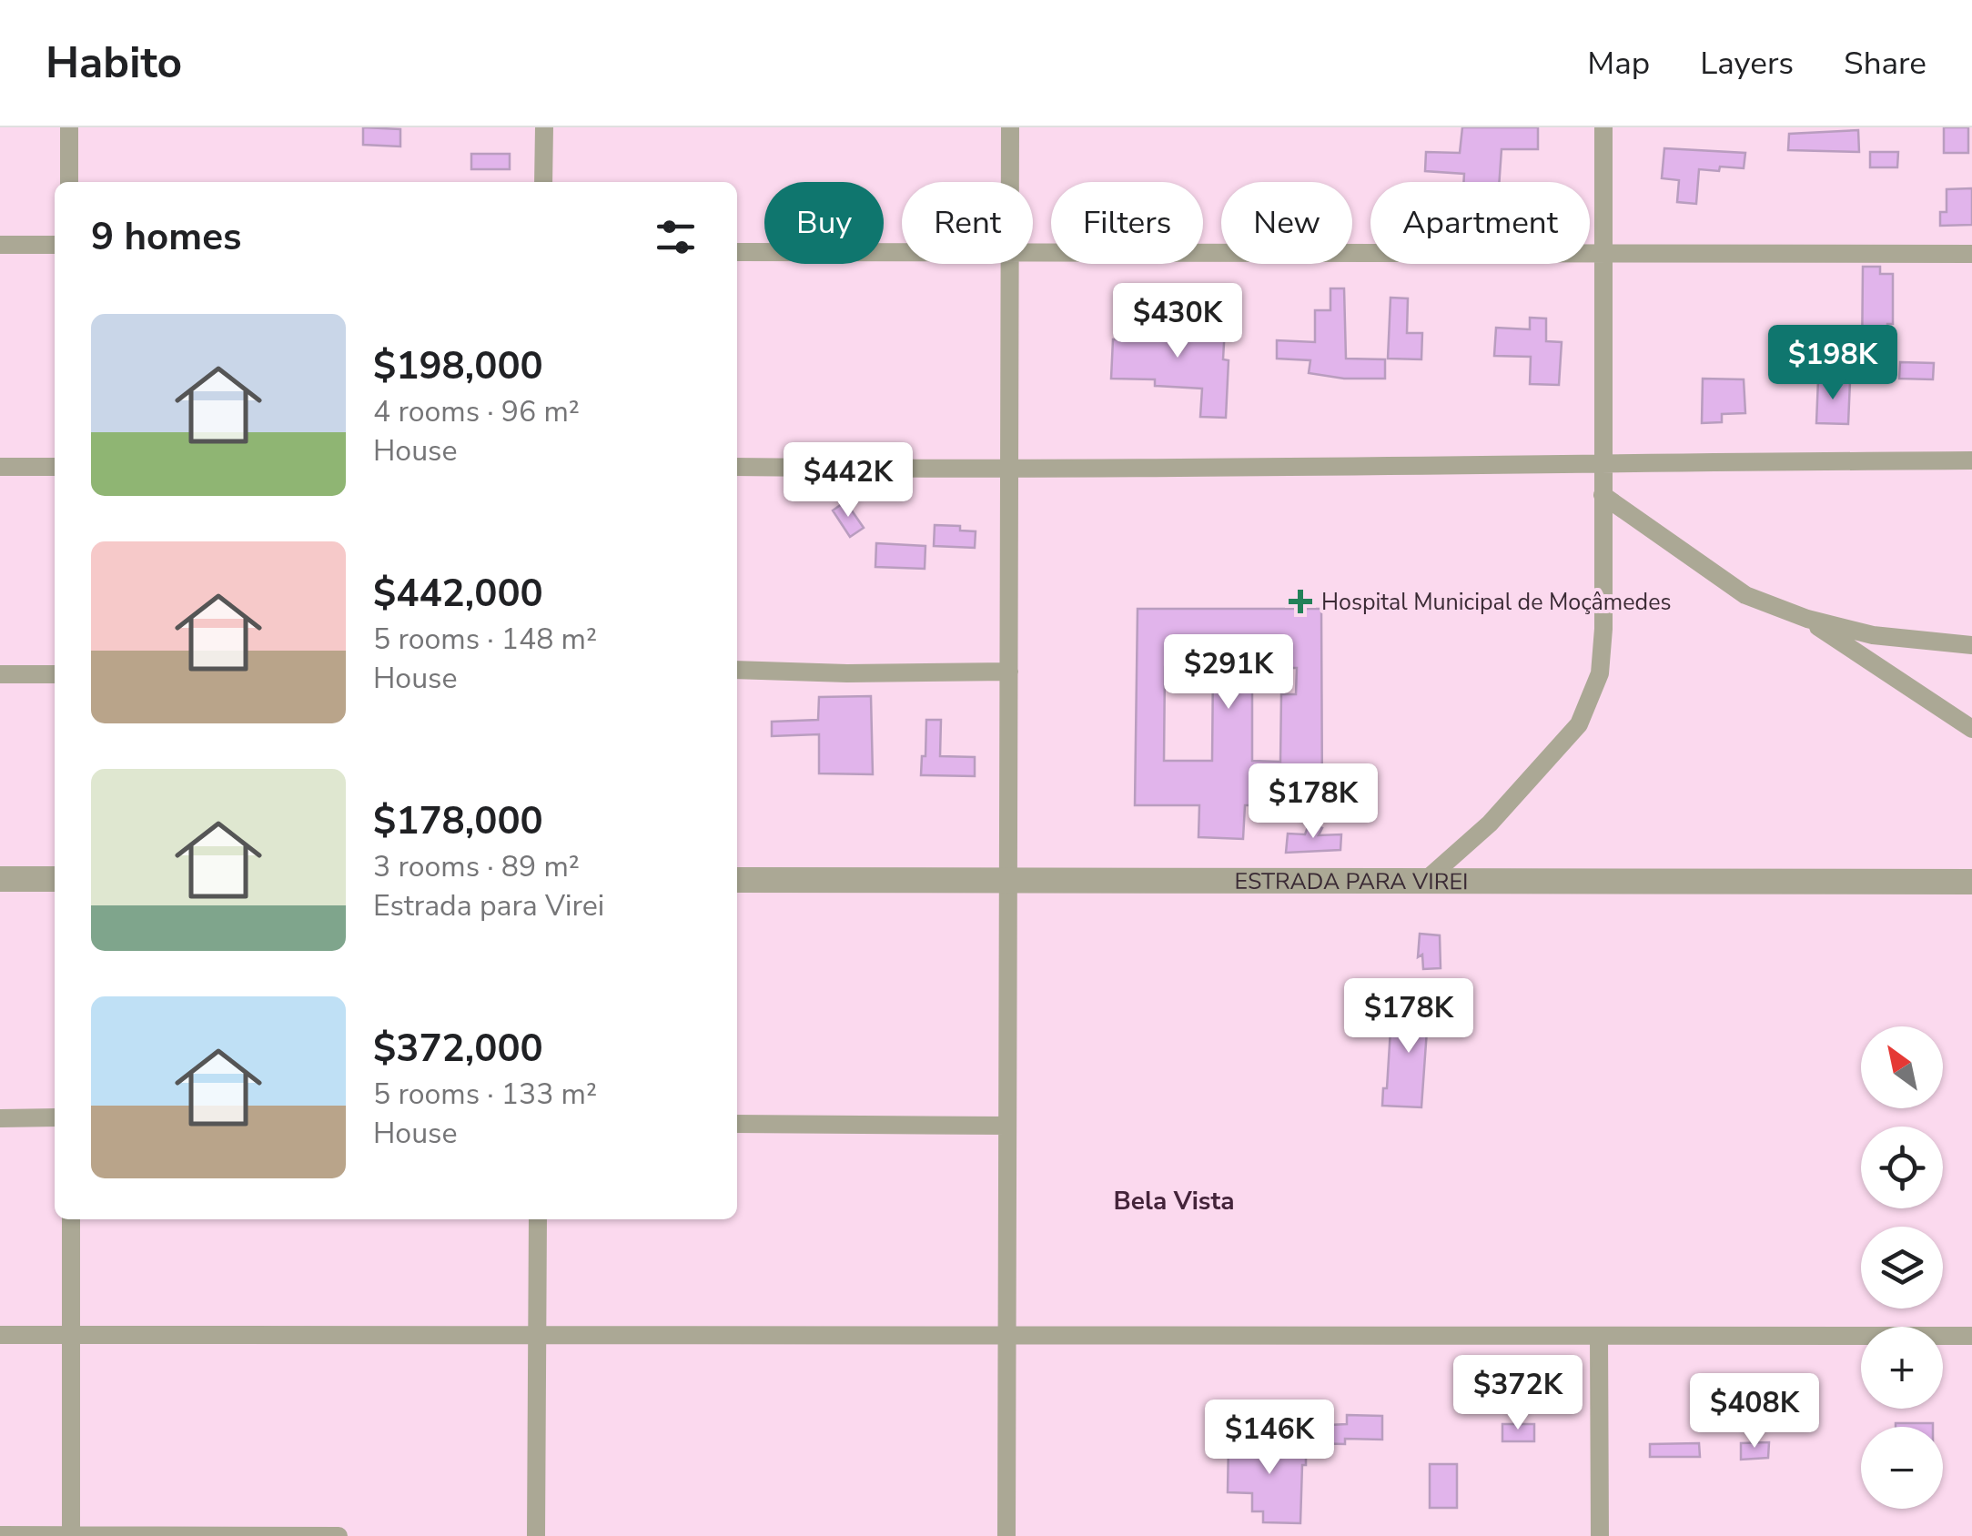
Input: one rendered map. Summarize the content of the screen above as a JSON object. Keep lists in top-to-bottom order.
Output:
{
  "streets": {
    "street": ["ESTRADA PARA VIREI"]
  },
  "districts": ["Bela Vista"],
  "places": {
    "health": ["Hospital Municipal de Moçâmedes"]
  },
  "north": "top left",
  "page": {
    "header": "Habito",
    "nav": ["Map", "Layers", "Share"],
    "chip": [
      "Buy",
      "Rent",
      "Filters",
      "New",
      "Apartment"
    ],
    "heading": "9 homes",
    "price": [
      "$430K",
      "$198K",
      "$442K",
      "$291K",
      "$178K",
      "$178K",
      "$372K",
      "$408K",
      "$146K"
    ],
    "list": [
      {
        "name": "$198,000",
        "note": "4 rooms · 96 m² · House"
      },
      {
        "name": "$442,000",
        "note": "5 rooms · 148 m² · House"
      },
      {
        "name": "$178,000",
        "note": "3 rooms · 89 m² · Estrada para Virei"
      },
      {
        "name": "$372,000",
        "note": "5 rooms · 133 m² · House"
      }
    ],
    "map_buttons": ["+", "−"]
  }
}
